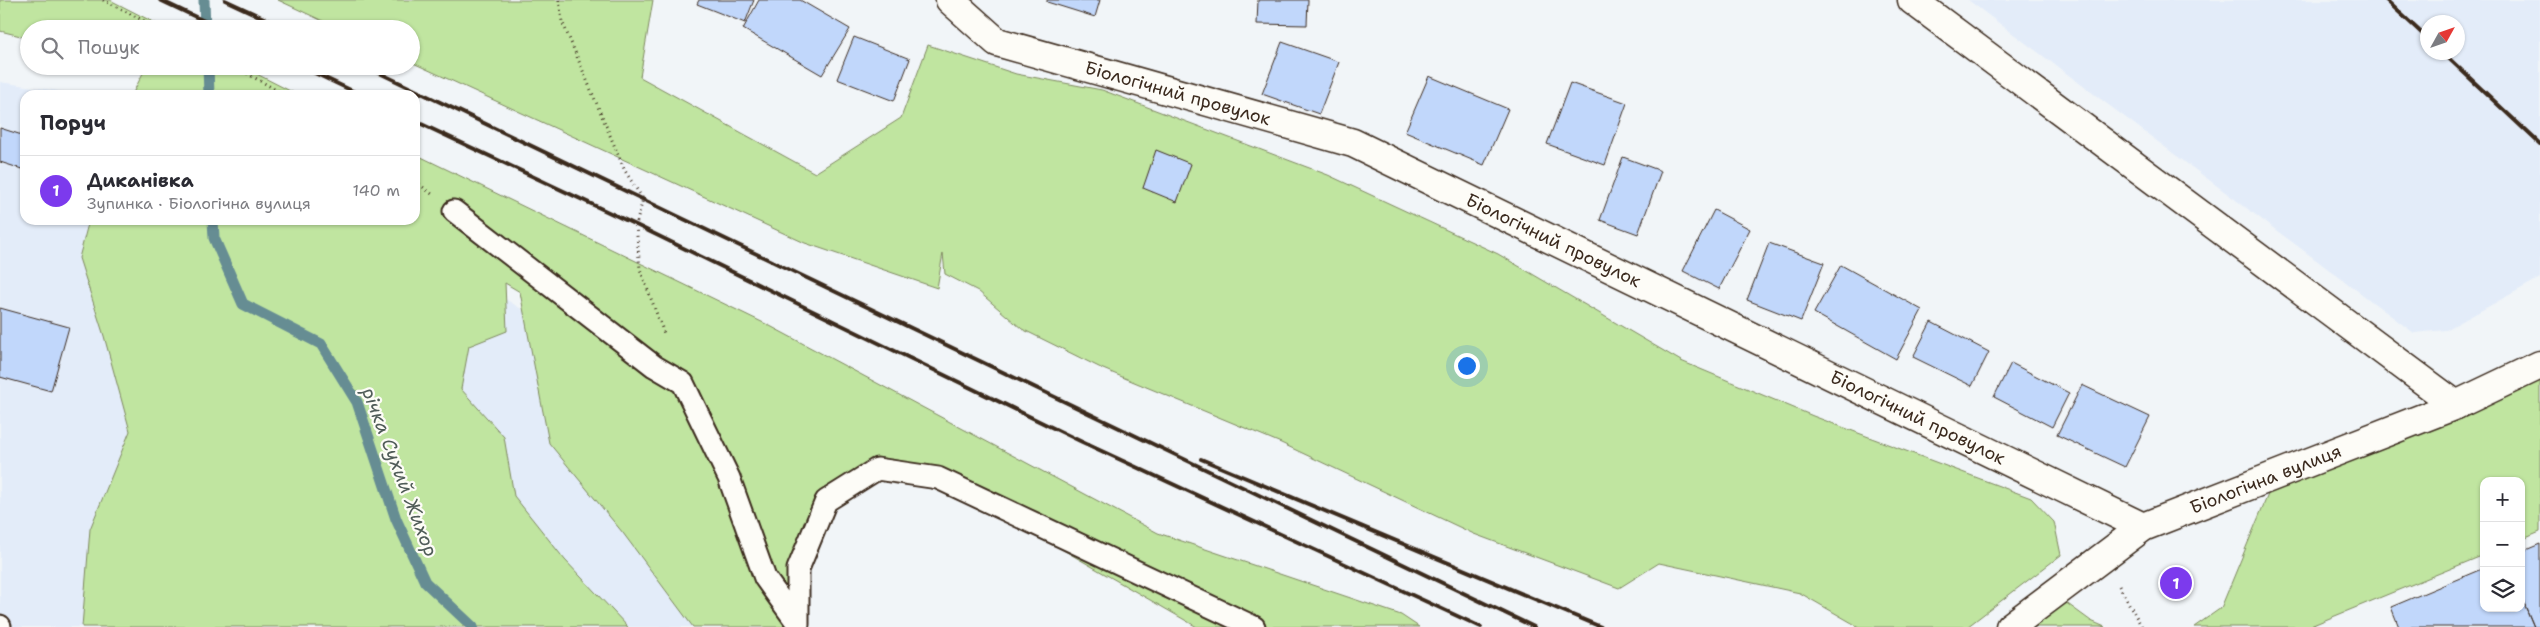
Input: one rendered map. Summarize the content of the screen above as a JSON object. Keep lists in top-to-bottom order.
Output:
{
  "streets": {
    "street": ["Біологічний провулок", "Біологічна вулиця"]
  },
  "crossings": [
    ["Біологічний провулок", "Біологічна вулиця"]
  ],
  "water": ["річка Сухий Жихор"],
  "north": "top right",
  "page": {
    "search": "Пошук",
    "heading": "Поруч",
    "list": [
      {
        "mark": "1",
        "name": "Диканівка",
        "note": "Зупинка · Біологічна вулиця",
        "value": "140 m"
      }
    ],
    "map_buttons": ["+", "−"],
    "pins": "1"
  }
}
